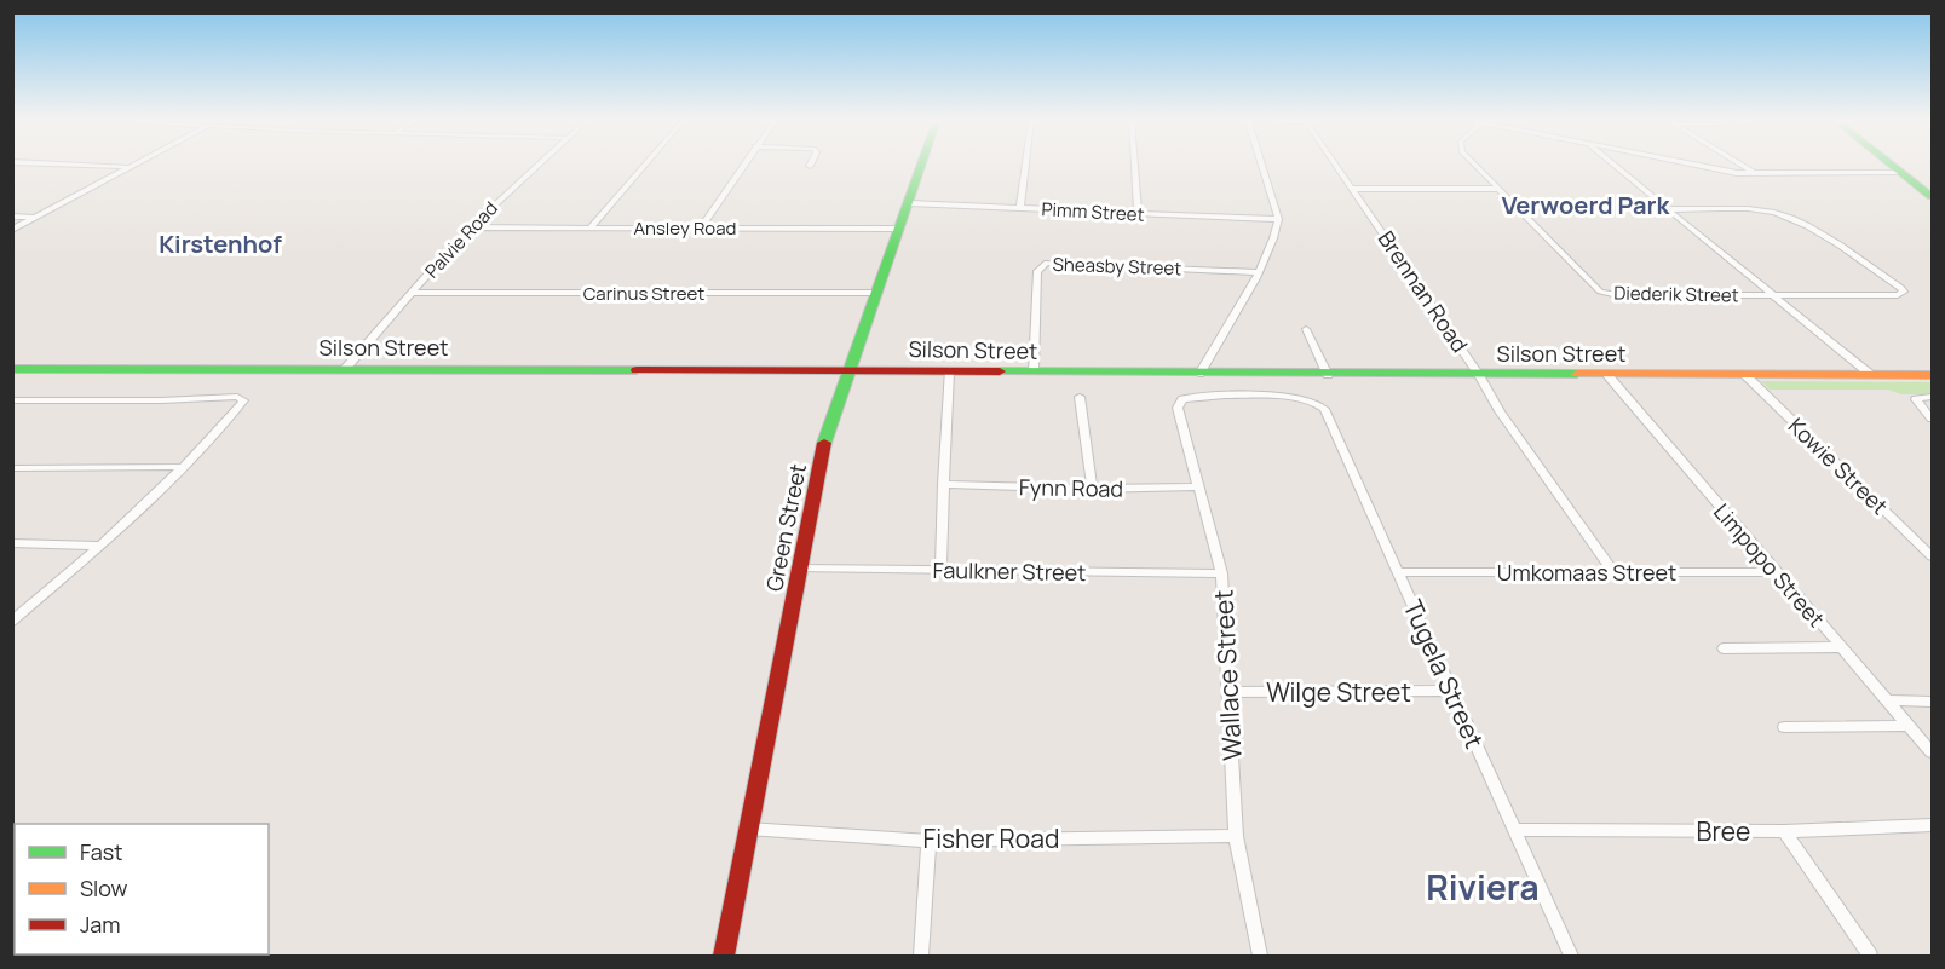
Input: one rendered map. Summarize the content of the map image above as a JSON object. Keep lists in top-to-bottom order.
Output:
{
  "streets": {
    "main road": ["Silson Street", "Green Street"],
    "street": [
      "Pimm Street",
      "Ansley Road",
      "Palvie Road",
      "Sheasby Street",
      "Brennan Road",
      "Carinus Street",
      "Diederik Street",
      "Kowie Street",
      "Fynn Road",
      "Limpopo Street",
      "Faulkner Street",
      "Umkomaas Street",
      "Tugela Street",
      "Wallace Street",
      "Wilge Street",
      "Bree",
      "Fisher Road"
    ]
  },
  "crossings": [
    ["Pimm Street", "Green Street"],
    ["Ansley Road", "Palvie Road"],
    ["Ansley Road", "Green Street"],
    ["Palvie Road", "Carinus Street"],
    ["Palvie Road", "Silson Street"],
    ["Sheasby Street", "Silson Street"],
    ["Brennan Road", "Silson Street"],
    ["Brennan Road", "Umkomaas Street"],
    ["Carinus Street", "Green Street"],
    ["Silson Street", "Kowie Street"],
    ["Silson Street", "Green Street"],
    ["Silson Street", "Limpopo Street"],
    ["Fynn Road", "Wallace Street"],
    ["Green Street", "Faulkner Street"],
    ["Green Street", "Fisher Road"],
    ["Limpopo Street", "Umkomaas Street"],
    ["Faulkner Street", "Wallace Street"],
    ["Umkomaas Street", "Tugela Street"],
    ["Tugela Street", "Wilge Street"],
    ["Tugela Street", "Bree"],
    ["Wallace Street", "Wilge Street"],
    ["Wallace Street", "Fisher Road"]
  ],
  "districts": ["Verwoerd Park", "Kirstenhof", "Riviera"],
  "legend": ["Fast", "Slow", "Jam"]
}
